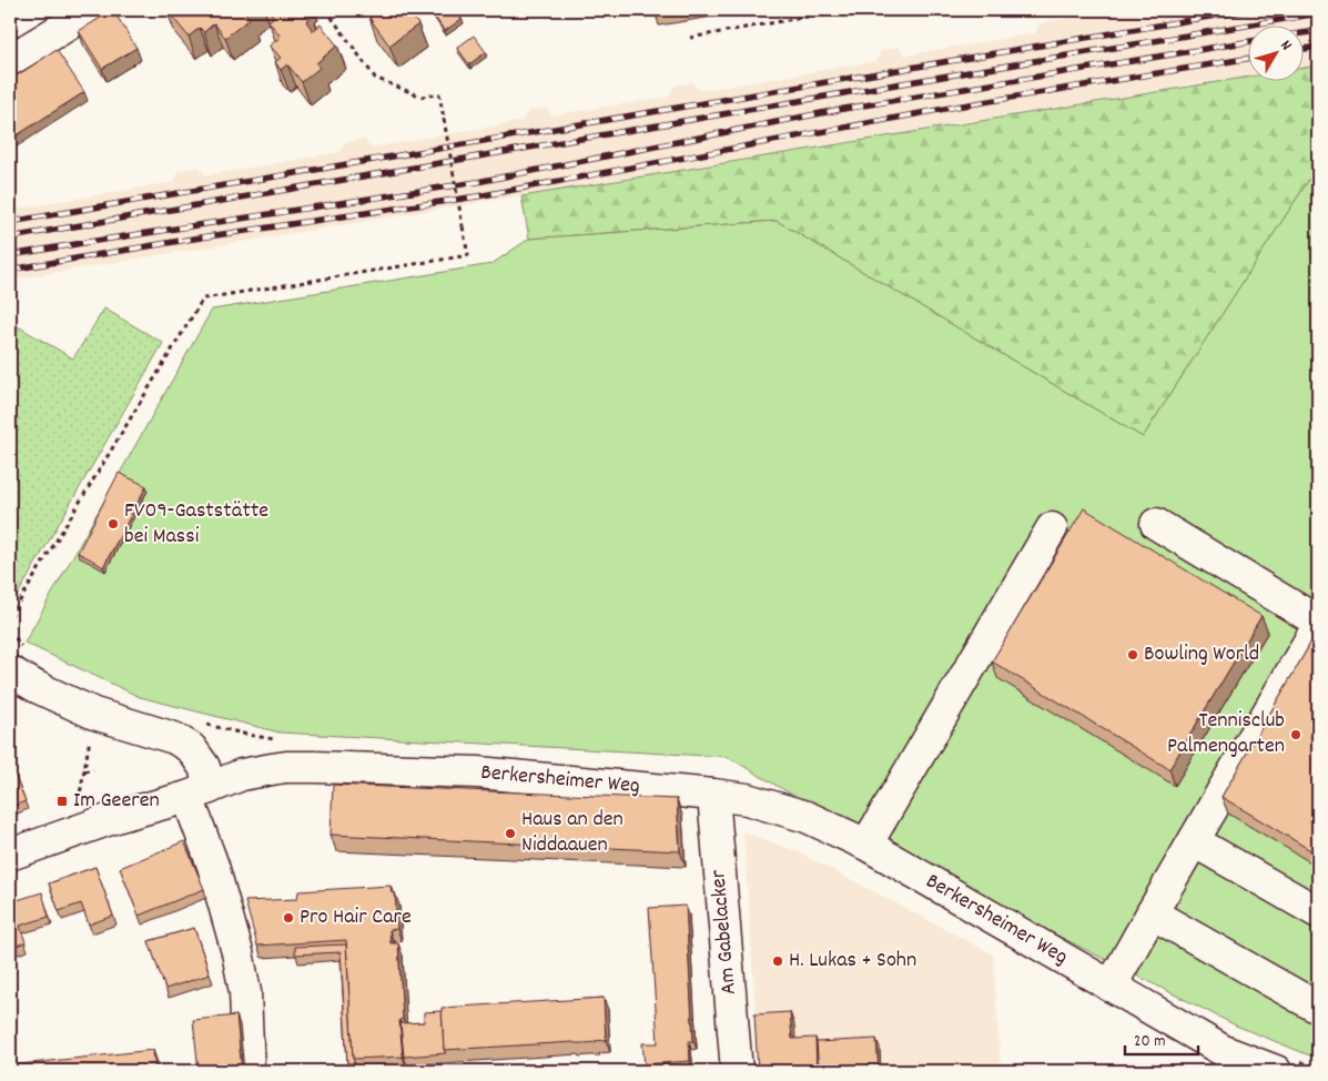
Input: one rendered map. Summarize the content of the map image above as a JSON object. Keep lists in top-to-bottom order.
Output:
{
  "streets": {
    "street": ["Berkersheimer Weg", "Am Gabelacker"]
  },
  "crossings": [
    ["Berkersheimer Weg", "Am Gabelacker"]
  ],
  "places": {
    "other": [
      "FV09-Gaststätte bei Massi",
      "Bowling World",
      "Tennisclub Palmengarten",
      "Haus an den Niddaauen",
      "Pro Hair Care",
      "H. Lukas + Sohn"
    ],
    "transit": ["Im Geeren"]
  },
  "scale_bar": "20 m",
  "north": "top right"
}
